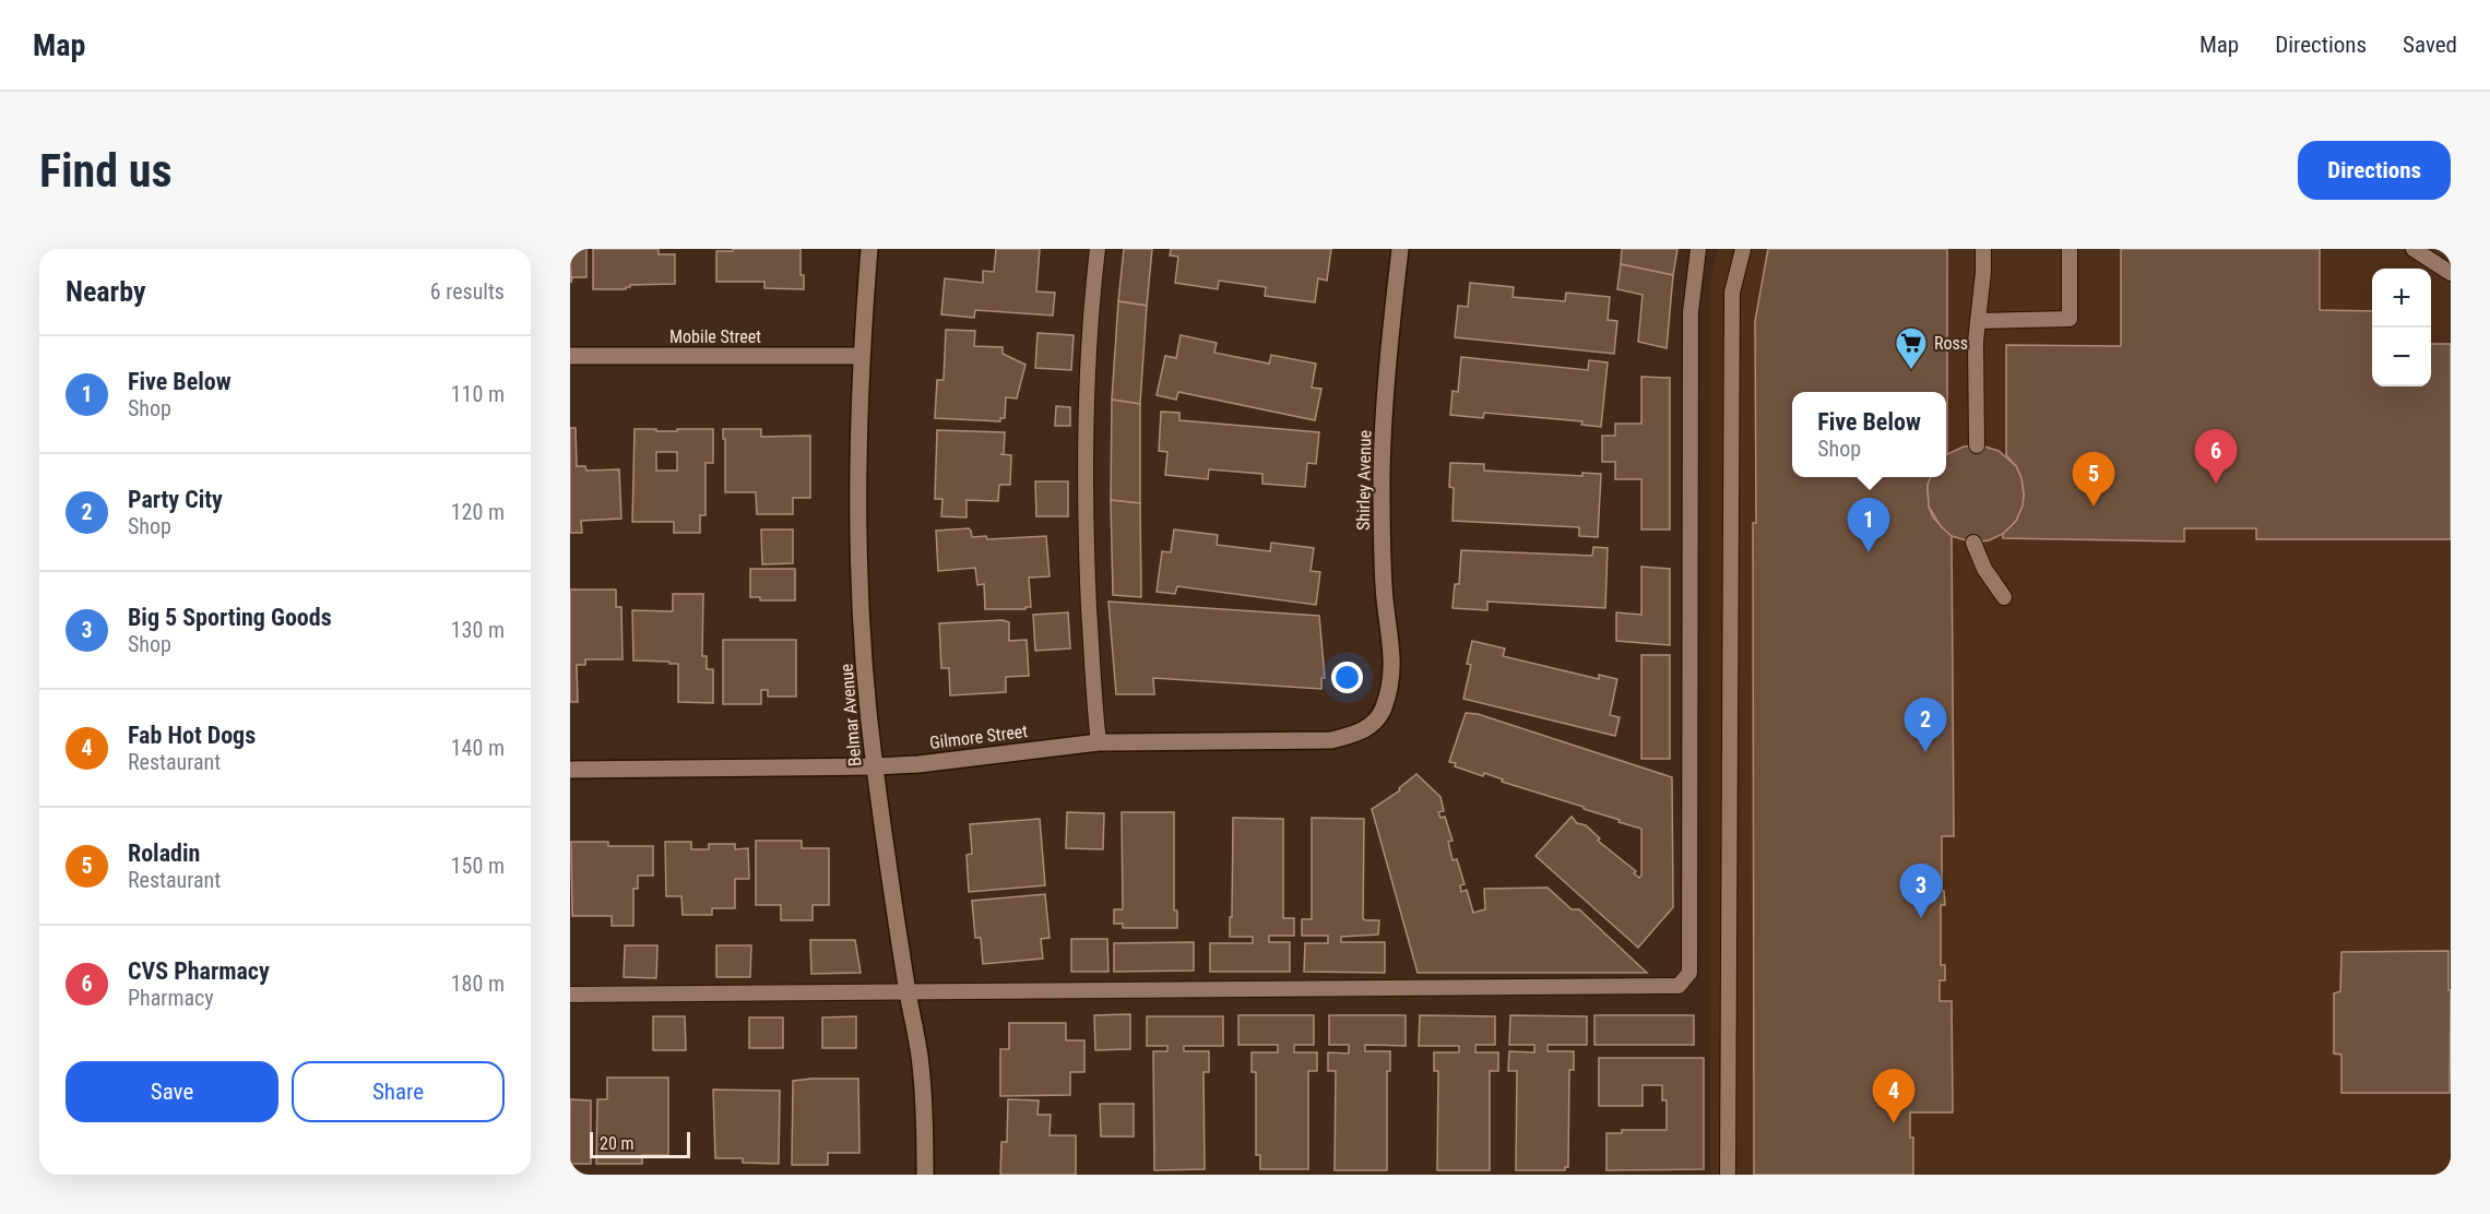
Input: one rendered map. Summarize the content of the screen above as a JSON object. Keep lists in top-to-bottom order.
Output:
{
  "streets": {
    "street": [
      "Mobile Street",
      "Shirley Avenue",
      "Belmar Avenue",
      "Gilmore Street"
    ]
  },
  "crossings": [
    ["Mobile Street", "Belmar Avenue"],
    ["Shirley Avenue", "Gilmore Street"],
    ["Belmar Avenue", "Gilmore Street"]
  ],
  "places": {
    "supermarket": ["Ross"]
  },
  "scale_bar": "20 m",
  "page": {
    "header": "Map",
    "nav": ["Map", "Directions", "Saved"],
    "buttons": [
      "Directions",
      ["Save", "Share"]
    ],
    "title": "Find us",
    "heading": ["Nearby", "6 results"],
    "map_buttons": ["+", "−"],
    "list": [
      {
        "mark": "1",
        "name": "Five Below",
        "note": "Shop",
        "value": "110 m"
      },
      {
        "mark": "2",
        "name": "Party City",
        "note": "Shop",
        "value": "120 m"
      },
      {
        "mark": "3",
        "name": "Big 5 Sporting Goods",
        "note": "Shop",
        "value": "130 m"
      },
      {
        "mark": "4",
        "name": "Fab Hot Dogs",
        "note": "Restaurant",
        "value": "140 m"
      },
      {
        "mark": "5",
        "name": "Roladin",
        "note": "Restaurant",
        "value": "150 m"
      },
      {
        "mark": "6",
        "name": "CVS Pharmacy",
        "note": "Pharmacy",
        "value": "180 m"
      }
    ],
    "popup": ["Five Below", "Shop"],
    "pins": [
      "6",
      "5",
      "1",
      "2",
      "3",
      "4"
    ],
    "scale": "20 m"
  }
}
